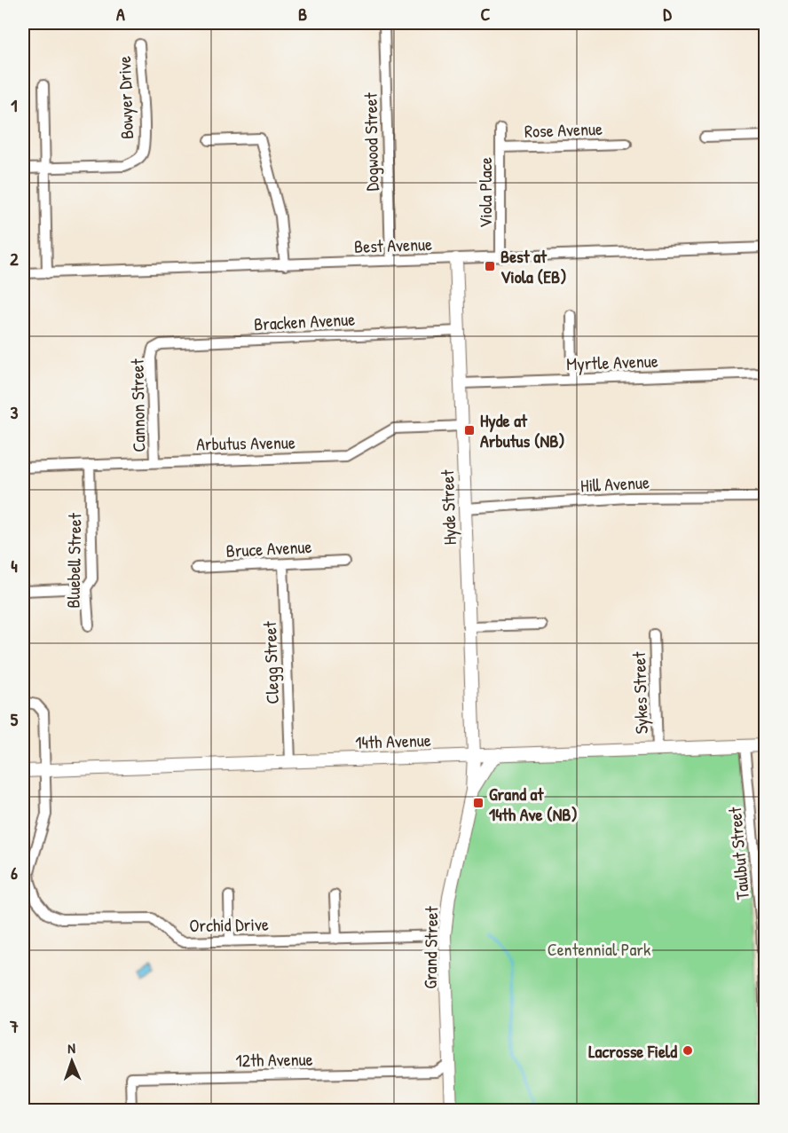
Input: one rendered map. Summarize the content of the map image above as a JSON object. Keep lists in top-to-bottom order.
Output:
{
  "streets": {
    "street": [
      "Bowyer Drive",
      "Rose Avenue",
      "Dogwood Street",
      "Viola Place",
      "Best Avenue",
      "Bracken Avenue",
      "Myrtle Avenue",
      "Cannon Street",
      "Arbutus Avenue",
      "Hill Avenue",
      "Hyde Street",
      "Bruce Avenue",
      "Bluebell Street",
      "Clegg Street",
      "Sykes Street",
      "14th Avenue",
      "Taulbut Street",
      "Orchid Drive",
      "Grand Street",
      "12th Avenue"
    ]
  },
  "crossings": [
    ["Rose Avenue", "Viola Place"],
    ["Dogwood Street", "Best Avenue"],
    ["Viola Place", "Best Avenue"],
    ["Best Avenue", "Hyde Street"],
    ["Bracken Avenue", "Cannon Street"],
    ["Bracken Avenue", "Hyde Street"],
    ["Myrtle Avenue", "Hyde Street"],
    ["Cannon Street", "Arbutus Avenue"],
    ["Arbutus Avenue", "Hyde Street"],
    ["Arbutus Avenue", "Bluebell Street"],
    ["Hill Avenue", "Hyde Street"],
    ["Hyde Street", "14th Avenue"],
    ["Hyde Street", "Grand Street"],
    ["Bruce Avenue", "Clegg Street"],
    ["Clegg Street", "14th Avenue"],
    ["Sykes Street", "14th Avenue"],
    ["14th Avenue", "Taulbut Street"],
    ["14th Avenue", "Orchid Drive"],
    ["14th Avenue", "Grand Street"],
    ["Orchid Drive", "Grand Street"],
    ["Grand Street", "12th Avenue"]
  ],
  "parks": ["Centennial Park"],
  "places": {
    "transit": ["Best at Viola (EB)", "Hyde at Arbutus (NB)", "Grand at 14th Ave (NB)"],
    "other": ["Lacrosse Field"]
  },
  "north": "top",
  "grid": {
    "columns": [
      "A",
      "B",
      "C",
      "D"
    ],
    "rows": [
      "1",
      "2",
      "3",
      "4",
      "5",
      "6",
      "7"
    ]
  }
}
